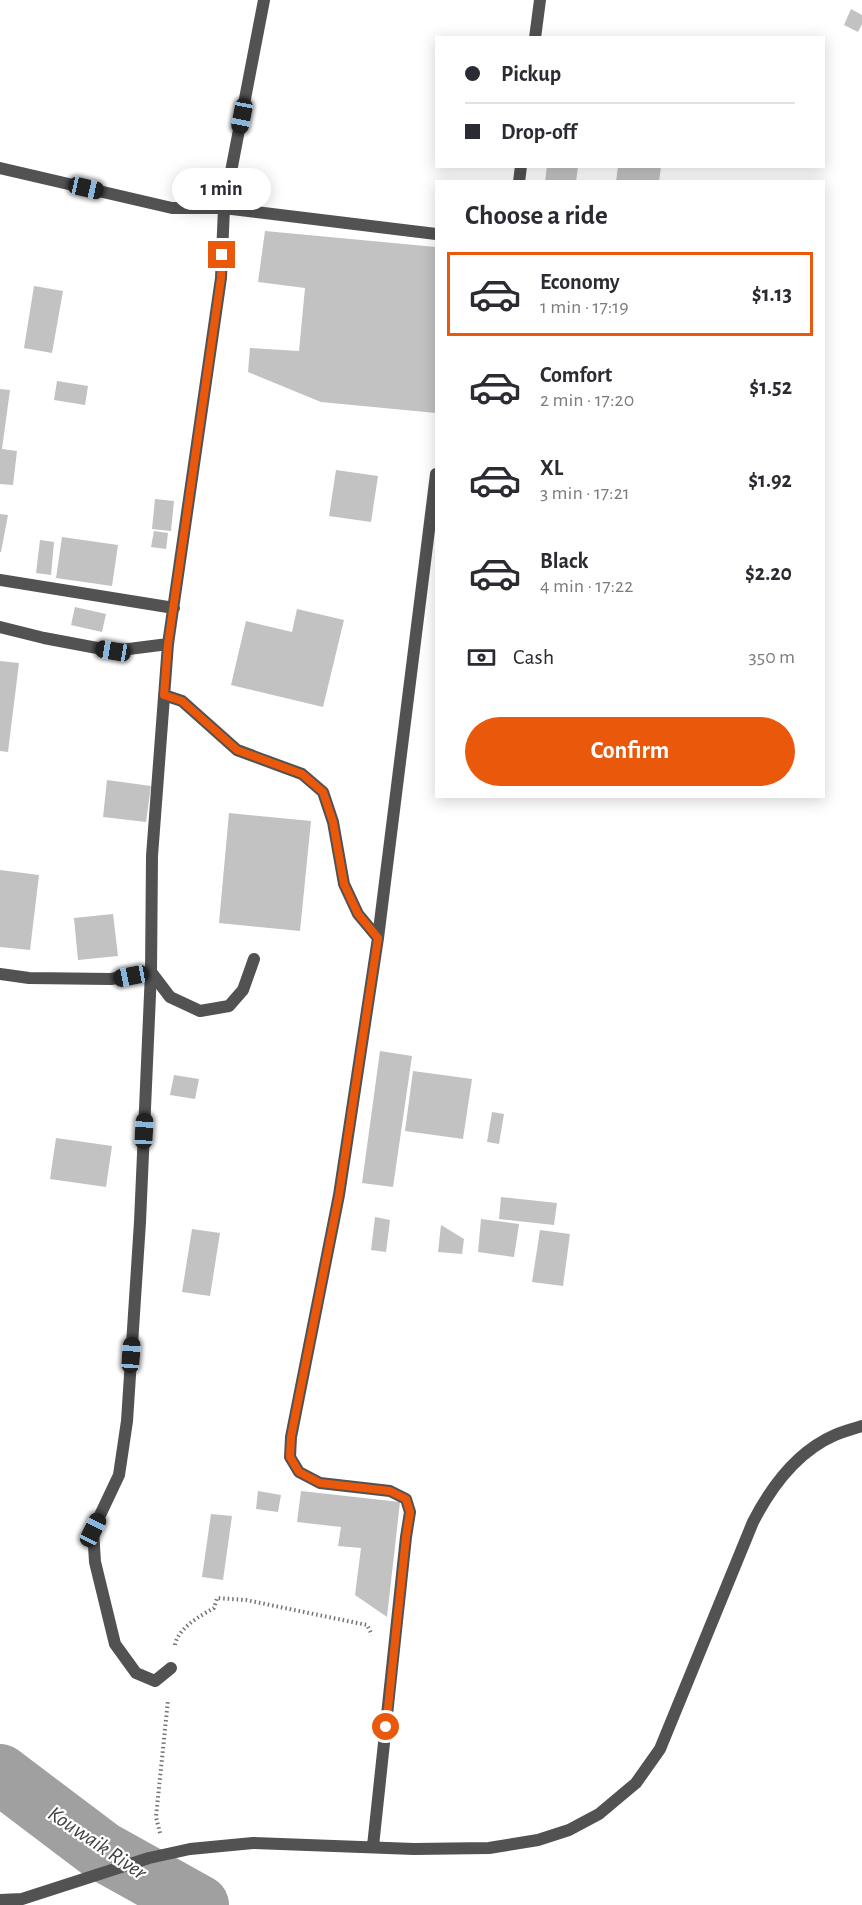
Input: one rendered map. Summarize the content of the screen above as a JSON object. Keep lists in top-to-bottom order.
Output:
{
  "water": ["Kouwaik River"],
  "page": {
    "banner": ["Pickup", "Drop-off"],
    "bubble": "1 min",
    "heading": "Choose a ride",
    "list": [
      {
        "name": "Economy",
        "note": "1 min · 17:19",
        "value": "$1.13"
      },
      {
        "name": "Comfort",
        "note": "2 min · 17:20",
        "value": "$1.52"
      },
      {
        "name": "XL",
        "note": "3 min · 17:21",
        "value": "$1.92"
      },
      {
        "name": "Black",
        "note": "4 min · 17:22",
        "value": "$2.20"
      }
    ],
    "pay": ["Cash", "350 m"],
    "buttons": "Confirm"
  }
}
